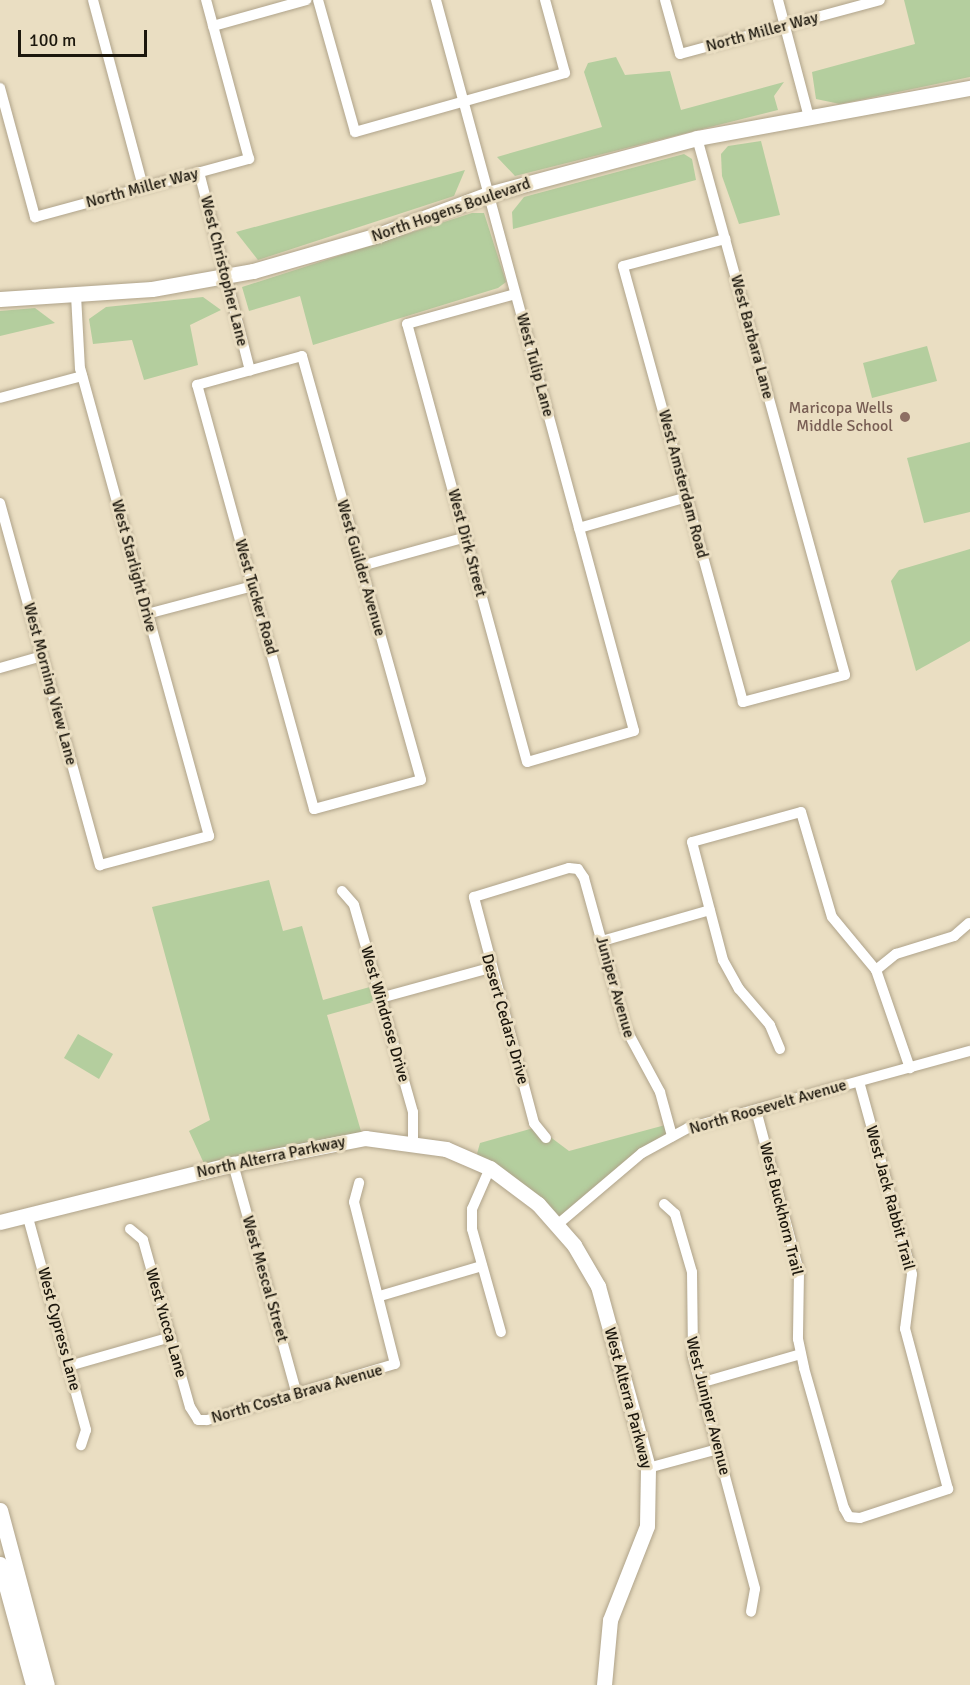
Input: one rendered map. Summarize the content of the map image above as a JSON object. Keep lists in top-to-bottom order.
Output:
{
  "streets": {
    "street": [
      "North Miller Way",
      "North Hogens Boulevard",
      "West Christopher Lane",
      "West Barbara Lane",
      "West Tulip Lane",
      "West Amsterdam Road",
      "West Dirk Street",
      "West Starlight Drive",
      "West Guilder Avenue",
      "West Tucker Road",
      "West Morning View Lane",
      "Juniper Avenue",
      "West Windrose Drive",
      "Desert Cedars Drive",
      "North Roosevelt Avenue",
      "North Alterra Parkway",
      "West Jack Rabbit Trail",
      "West Buckhorn Trail",
      "West Mescal Street",
      "West Yucca Lane",
      "West Cypress Lane",
      "North Costa Brava Avenue",
      "West Alterra Parkway",
      "West Juniper Avenue"
    ]
  },
  "crossings": [
    ["North Miller Way", "West Christopher Lane"],
    ["North Hogens Boulevard", "West Christopher Lane"],
    ["North Hogens Boulevard", "West Barbara Lane"],
    ["North Hogens Boulevard", "West Tulip Lane"],
    ["North Hogens Boulevard", "West Starlight Drive"],
    ["West Christopher Lane", "West Guilder Avenue"],
    ["West Christopher Lane", "West Tucker Road"],
    ["West Barbara Lane", "West Amsterdam Road"],
    ["West Tulip Lane", "West Dirk Street"],
    ["West Starlight Drive", "West Morning View Lane"],
    ["West Guilder Avenue", "West Tucker Road"],
    ["Juniper Avenue", "Desert Cedars Drive"],
    ["Juniper Avenue", "North Roosevelt Avenue"],
    ["West Windrose Drive", "North Alterra Parkway"],
    ["North Roosevelt Avenue", "North Alterra Parkway"],
    ["North Roosevelt Avenue", "West Jack Rabbit Trail"],
    ["North Roosevelt Avenue", "West Buckhorn Trail"],
    ["North Roosevelt Avenue", "West Alterra Parkway"],
    ["North Alterra Parkway", "West Mescal Street"],
    ["North Alterra Parkway", "West Cypress Lane"],
    ["North Alterra Parkway", "West Alterra Parkway"],
    ["West Jack Rabbit Trail", "West Buckhorn Trail"],
    ["West Mescal Street", "North Costa Brava Avenue"],
    ["West Yucca Lane", "North Costa Brava Avenue"]
  ],
  "places": ["Maricopa Wells Middle School"],
  "scale_bar": "100 m"
}
